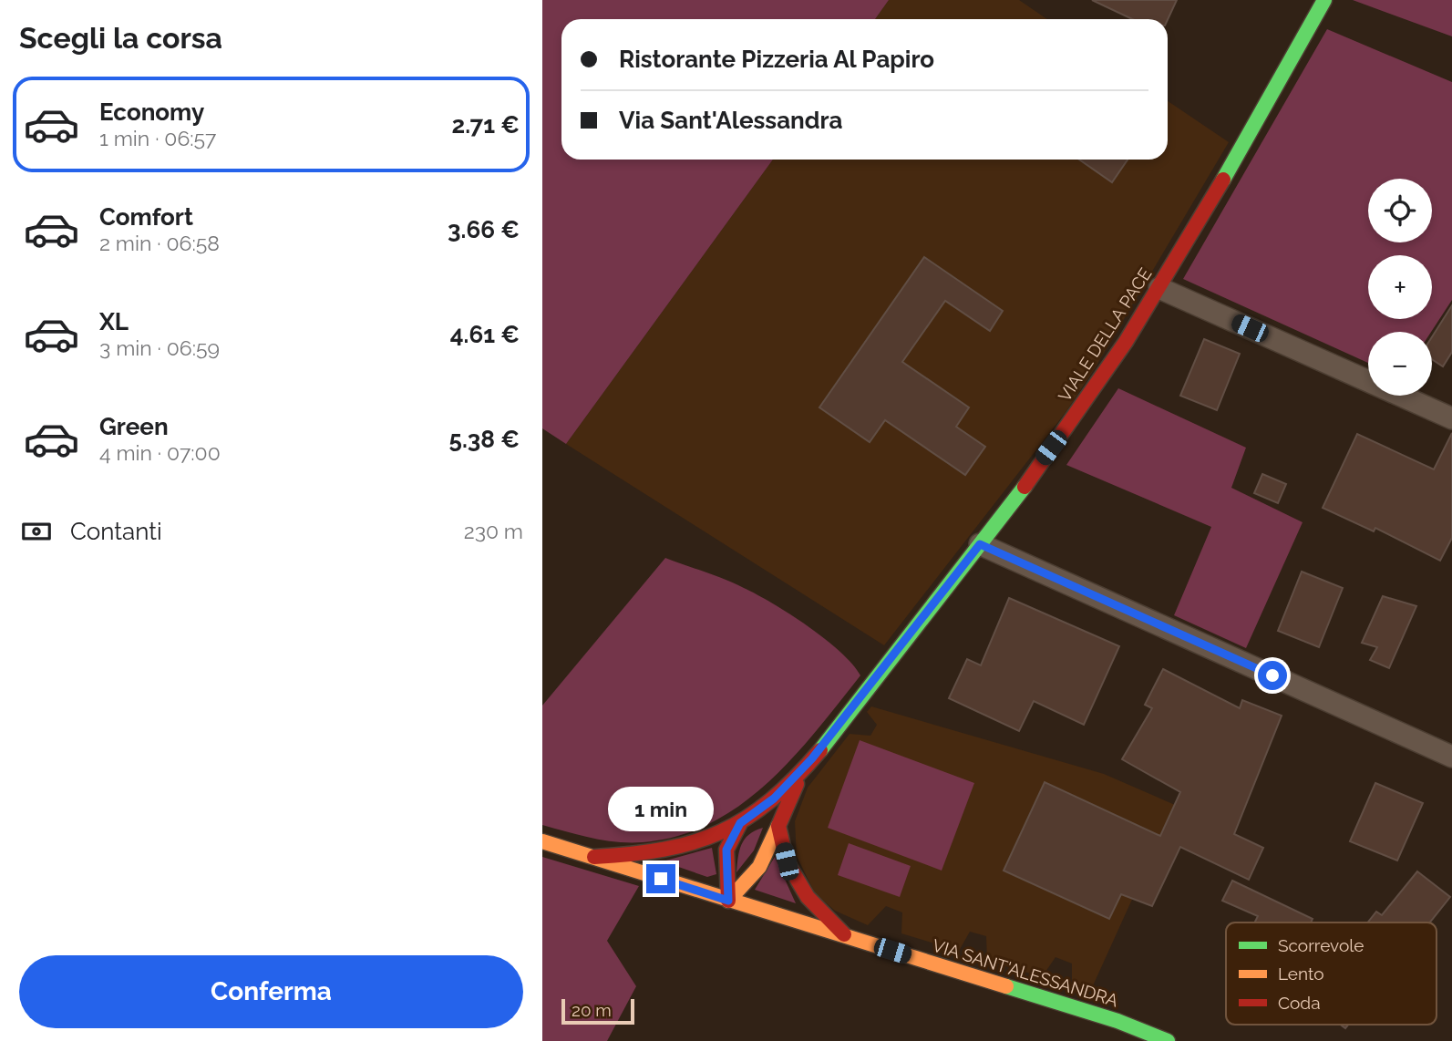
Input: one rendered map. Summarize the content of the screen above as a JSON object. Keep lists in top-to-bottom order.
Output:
{
  "streets": {
    "street": ["VIALE DELLA PACE", "VIA SANT'ALESSANDRA"]
  },
  "legend": ["Scorrevole", "Lento", "Coda"],
  "scale_bar": "20 m",
  "page": {
    "heading": "Scegli la corsa",
    "banner": ["Ristorante Pizzeria Al Papiro", "Via Sant'Alessandra"],
    "list": [
      {
        "name": "Economy",
        "note": "1 min · 06:57",
        "value": "2.71 €"
      },
      {
        "name": "Comfort",
        "note": "2 min · 06:58",
        "value": "3.66 €"
      },
      {
        "name": "XL",
        "note": "3 min · 06:59",
        "value": "4.61 €"
      },
      {
        "name": "Green",
        "note": "4 min · 07:00",
        "value": "5.38 €"
      }
    ],
    "map_buttons": ["+", "−"],
    "pay": ["Contanti", "230 m"],
    "bubble": "1 min",
    "buttons": "Conferma",
    "scale": "20 m"
  }
}
